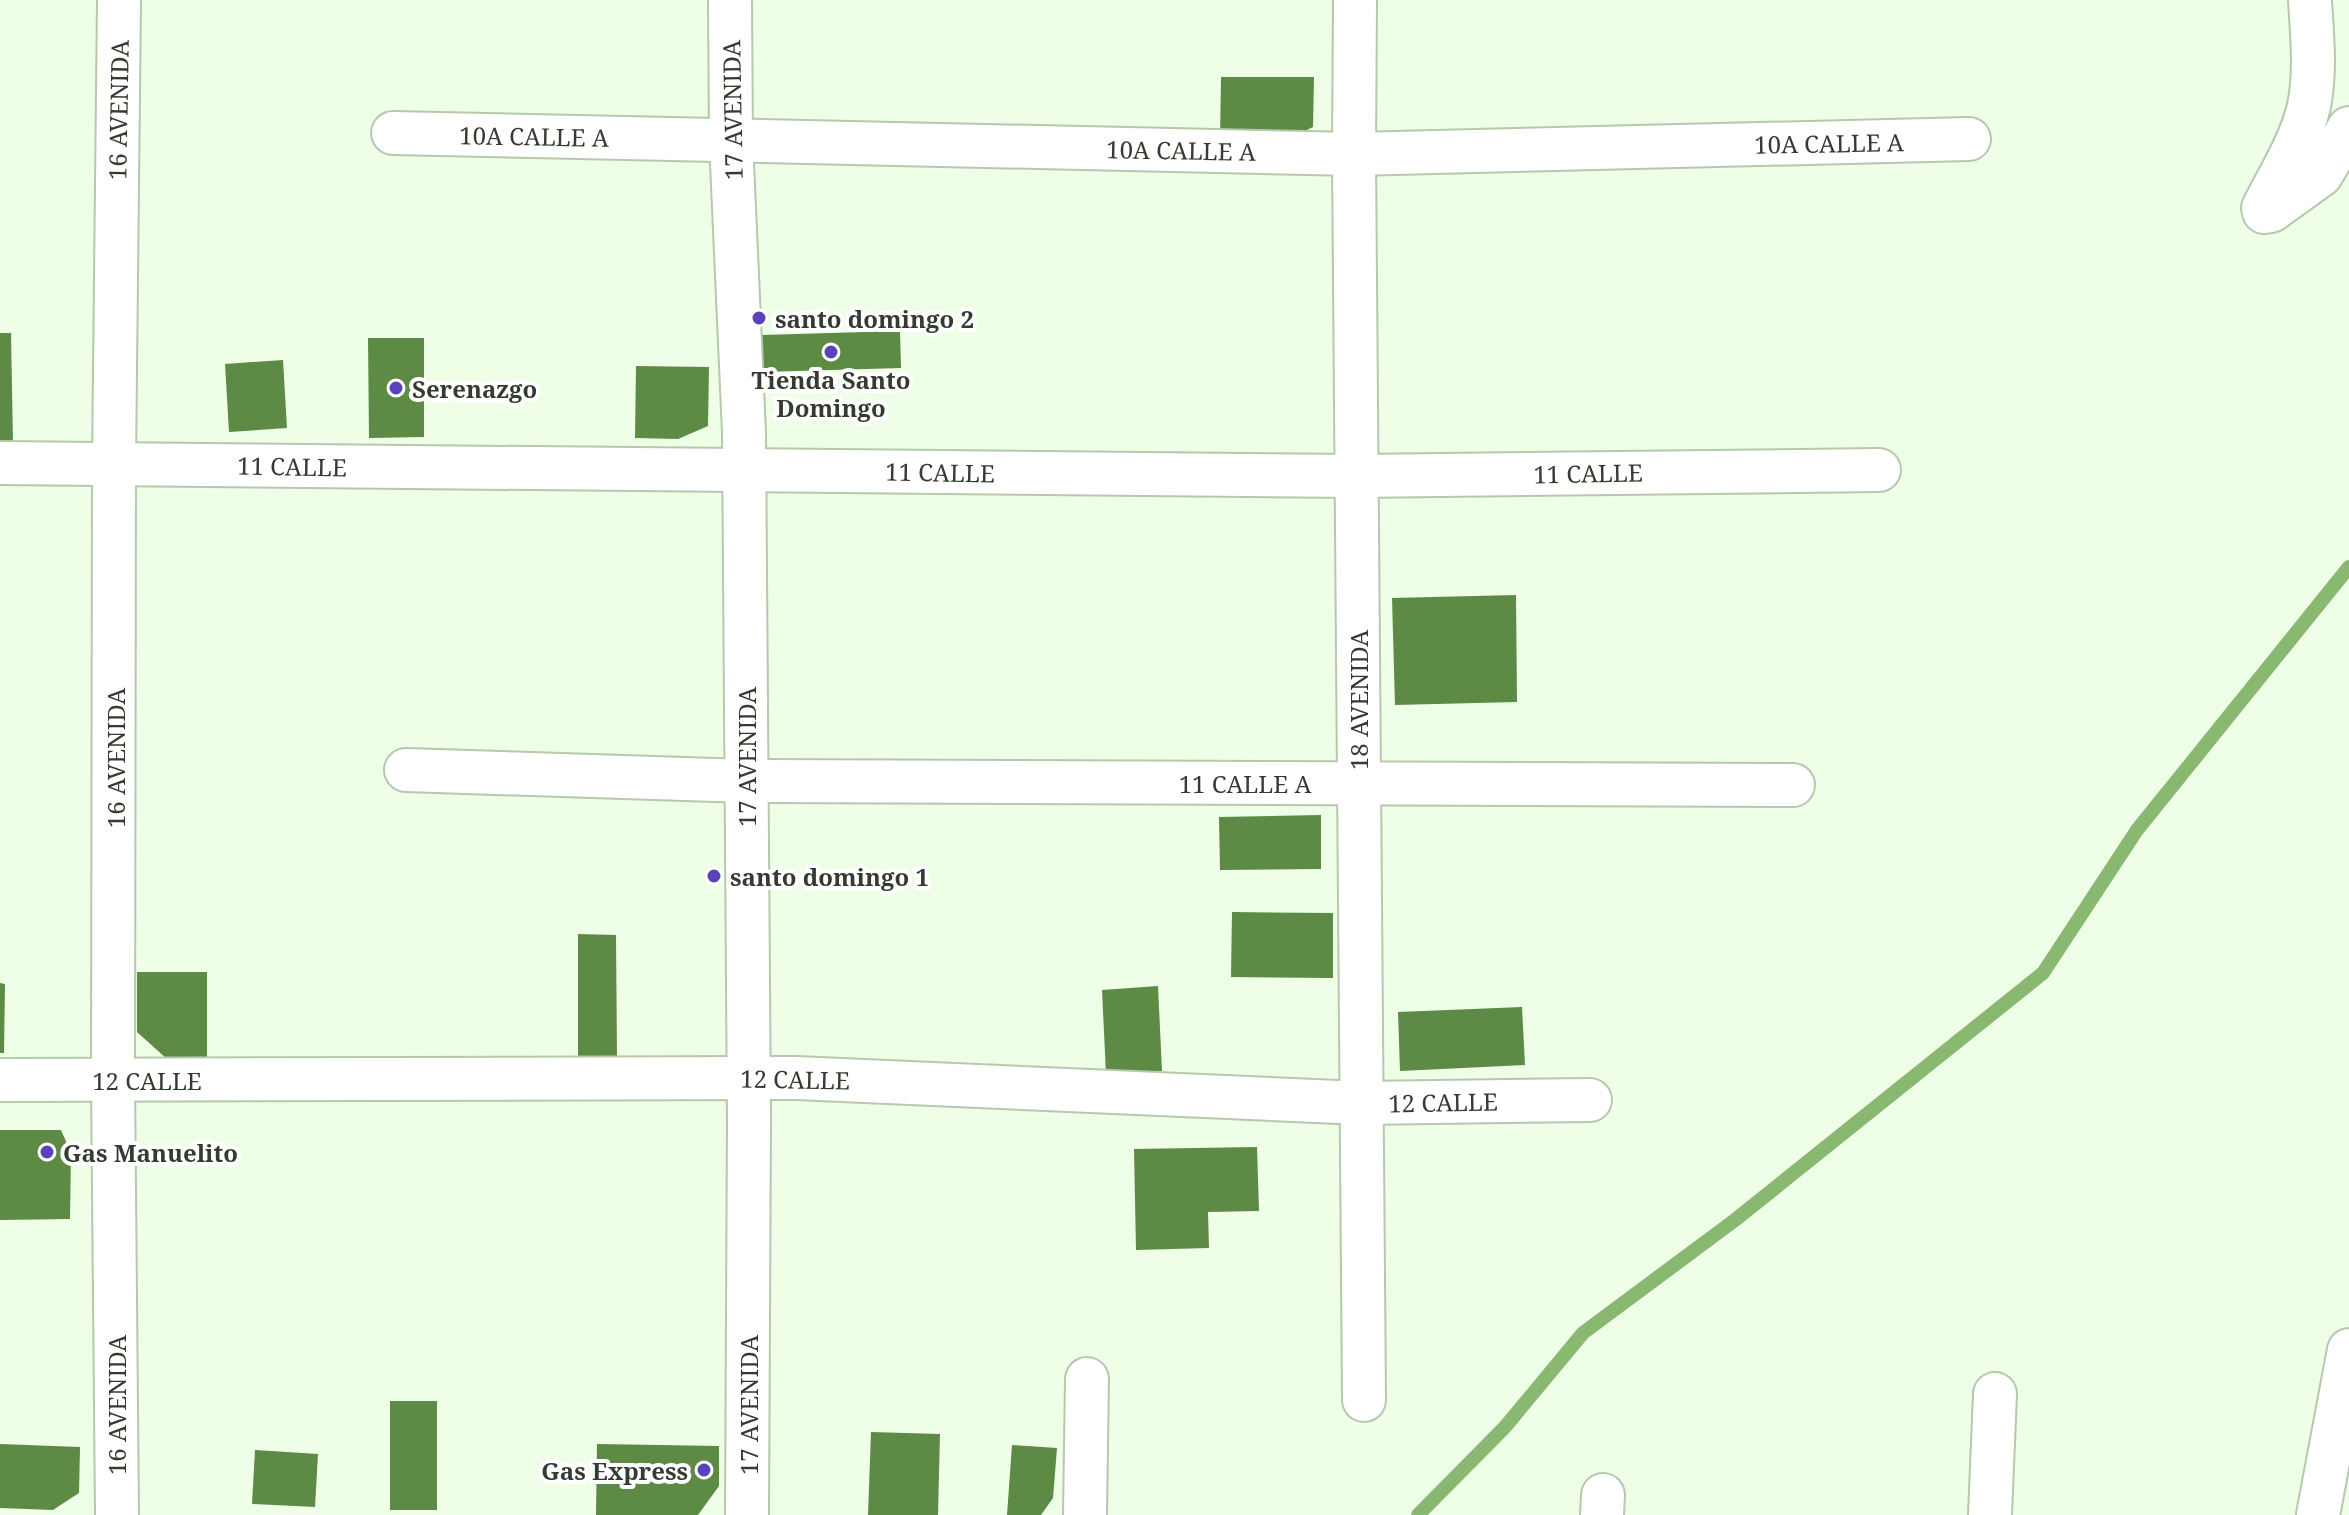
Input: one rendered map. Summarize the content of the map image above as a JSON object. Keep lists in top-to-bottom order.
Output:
{
  "streets": {
    "street": [
      "16 AVENIDA",
      "17 AVENIDA",
      "10A CALLE A",
      "11 CALLE",
      "18 AVENIDA",
      "11 CALLE A",
      "12 CALLE"
    ]
  },
  "crossings": [
    ["16 AVENIDA", "11 CALLE"],
    ["16 AVENIDA", "12 CALLE"],
    ["17 AVENIDA", "10A CALLE A"],
    ["17 AVENIDA", "11 CALLE"],
    ["17 AVENIDA", "11 CALLE A"],
    ["17 AVENIDA", "12 CALLE"],
    ["10A CALLE A", "18 AVENIDA"],
    ["11 CALLE", "18 AVENIDA"],
    ["18 AVENIDA", "11 CALLE A"],
    ["18 AVENIDA", "12 CALLE"]
  ],
  "places": [
    "santo domingo 2",
    "Tienda Santo Domingo",
    "Serenazgo",
    "santo domingo 1",
    "Gas Manuelito",
    "Gas Express"
  ]
}
